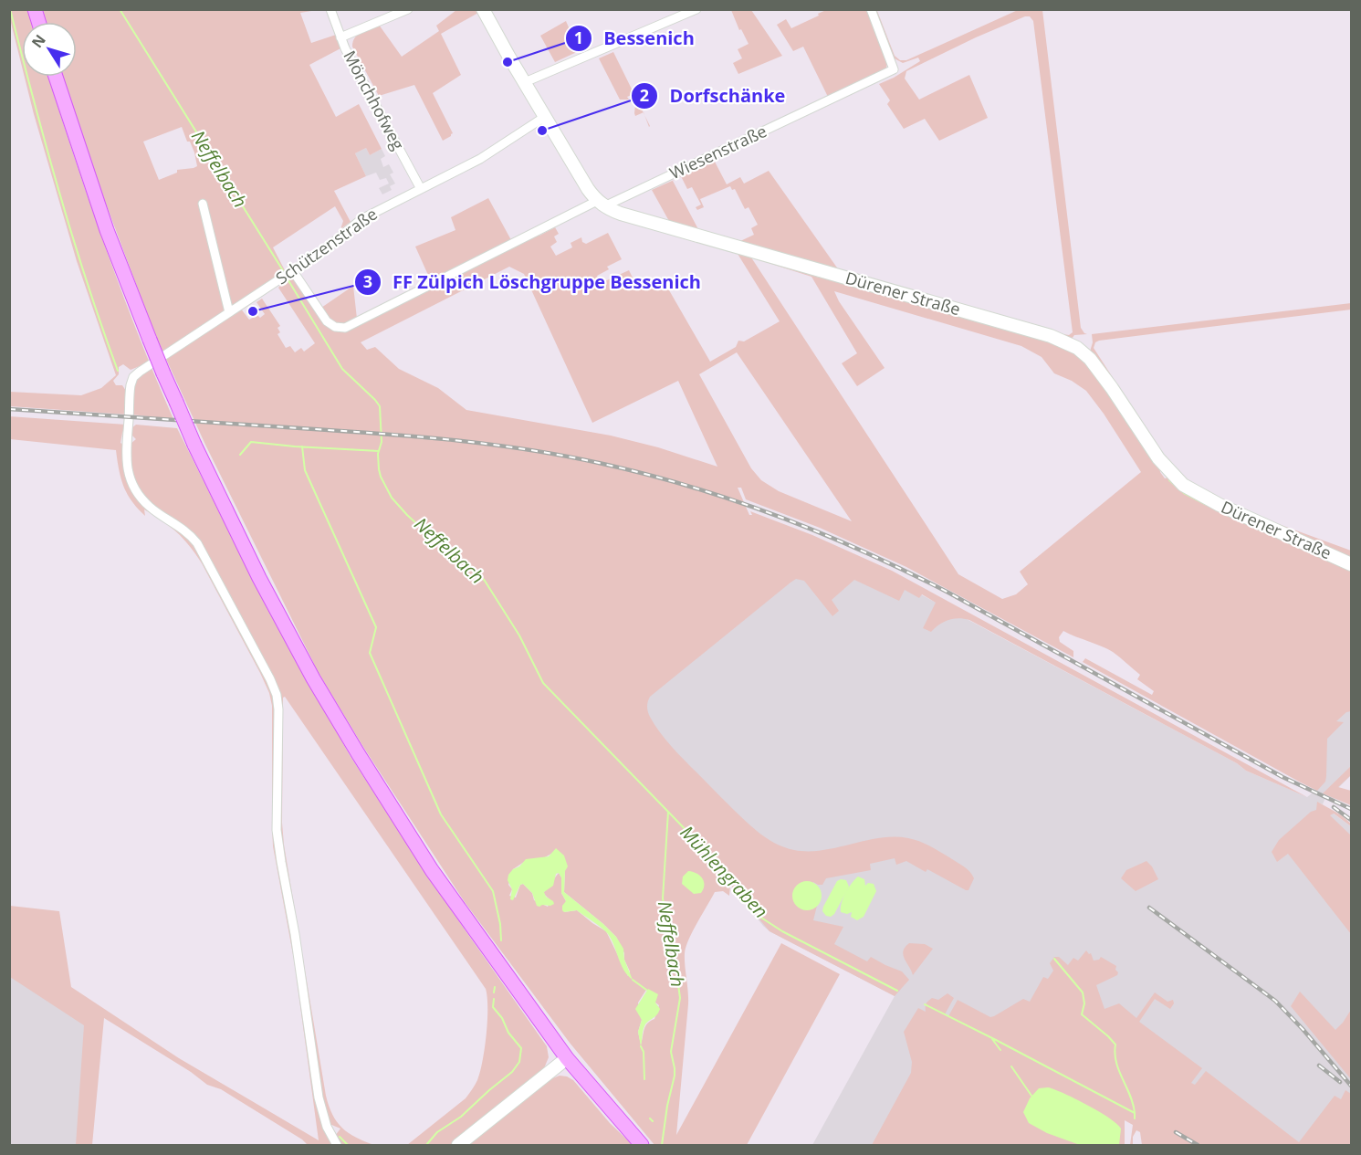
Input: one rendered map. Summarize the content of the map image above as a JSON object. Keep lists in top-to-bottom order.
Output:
{
  "streets": {
    "street": [
      "Mönchhofweg",
      "Wiesenstraße",
      "Schützenstraße",
      "Dürener Straße"
    ]
  },
  "crossings": [
    ["Mönchhofweg", "Schützenstraße"],
    ["Wiesenstraße", "Dürener Straße"]
  ],
  "water": ["Neffelbach", "Mühlengraben"],
  "places": ["Bessenich", "Dorfschänke", "FF Zülpich Löschgruppe Bessenich"],
  "north": "top left"
}
